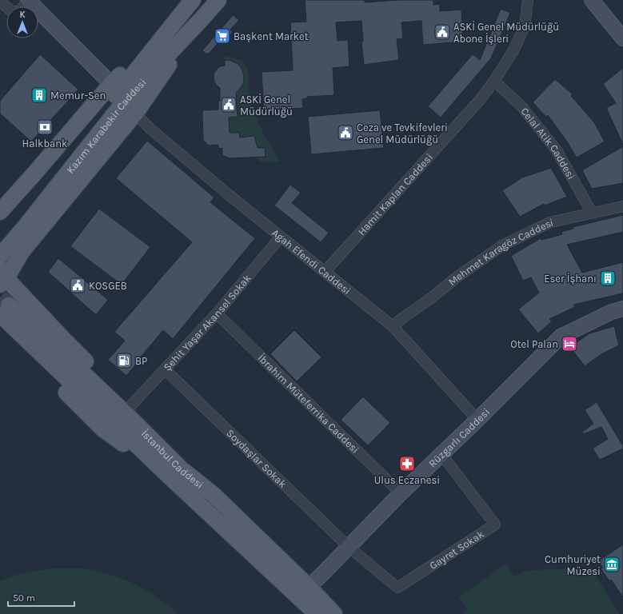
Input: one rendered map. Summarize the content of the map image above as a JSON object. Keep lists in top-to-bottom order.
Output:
{
  "streets": {
    "main road": ["Kazım Karabekir Caddesi", "İstanbul Caddesi"],
    "street": [
      "Celal Atik Caddesi",
      "Hamit Kaplan Caddesi",
      "Mehmet Karagöz Caddesi",
      "Agah Efendi Caddesi",
      "Şehit Yaşar Akansel Sokak",
      "İbrahim Müteferrika Caddesi",
      "Rüzgarlı Caddesi",
      "Soydaşlar Sokak",
      "Gayret Sokak"
    ]
  },
  "crossings": [
    ["Celal Atik Caddesi", "Hamit Kaplan Caddesi"],
    ["Celal Atik Caddesi", "Mehmet Karagöz Caddesi"],
    ["Hamit Kaplan Caddesi", "Agah Efendi Caddesi"],
    ["Mehmet Karagöz Caddesi", "Agah Efendi Caddesi"],
    ["Agah Efendi Caddesi", "Şehit Yaşar Akansel Sokak"],
    ["Agah Efendi Caddesi", "Rüzgarlı Caddesi"],
    ["Şehit Yaşar Akansel Sokak", "İbrahim Müteferrika Caddesi"],
    ["Şehit Yaşar Akansel Sokak", "Soydaşlar Sokak"],
    ["İbrahim Müteferrika Caddesi", "Rüzgarlı Caddesi"],
    ["Rüzgarlı Caddesi", "İstanbul Caddesi"],
    ["Rüzgarlı Caddesi", "Soydaşlar Sokak"],
    ["Rüzgarlı Caddesi", "Gayret Sokak"],
    ["Soydaşlar Sokak", "Gayret Sokak"]
  ],
  "places": {
    "public building": [
      "ASKİ Genel Müdürlüğü Abone İşleri",
      "ASKİ Genel Müdürlüğü",
      "Ceza ve Tevkifevleri Genel Müdürlüğü",
      "KOSGEB"
    ],
    "supermarket": ["Başkent Market"],
    "building": ["Memur-Sen", "Eser İşhanı"],
    "bank": ["Halkbank"],
    "hotel": ["Otel Palan"],
    "fuel station": ["BP"],
    "pharmacy": ["Ulus Eczanesi"],
    "museum": ["Cumhuriyet Müzesi"]
  },
  "scale_bar": "50 m",
  "north": "top"
}
